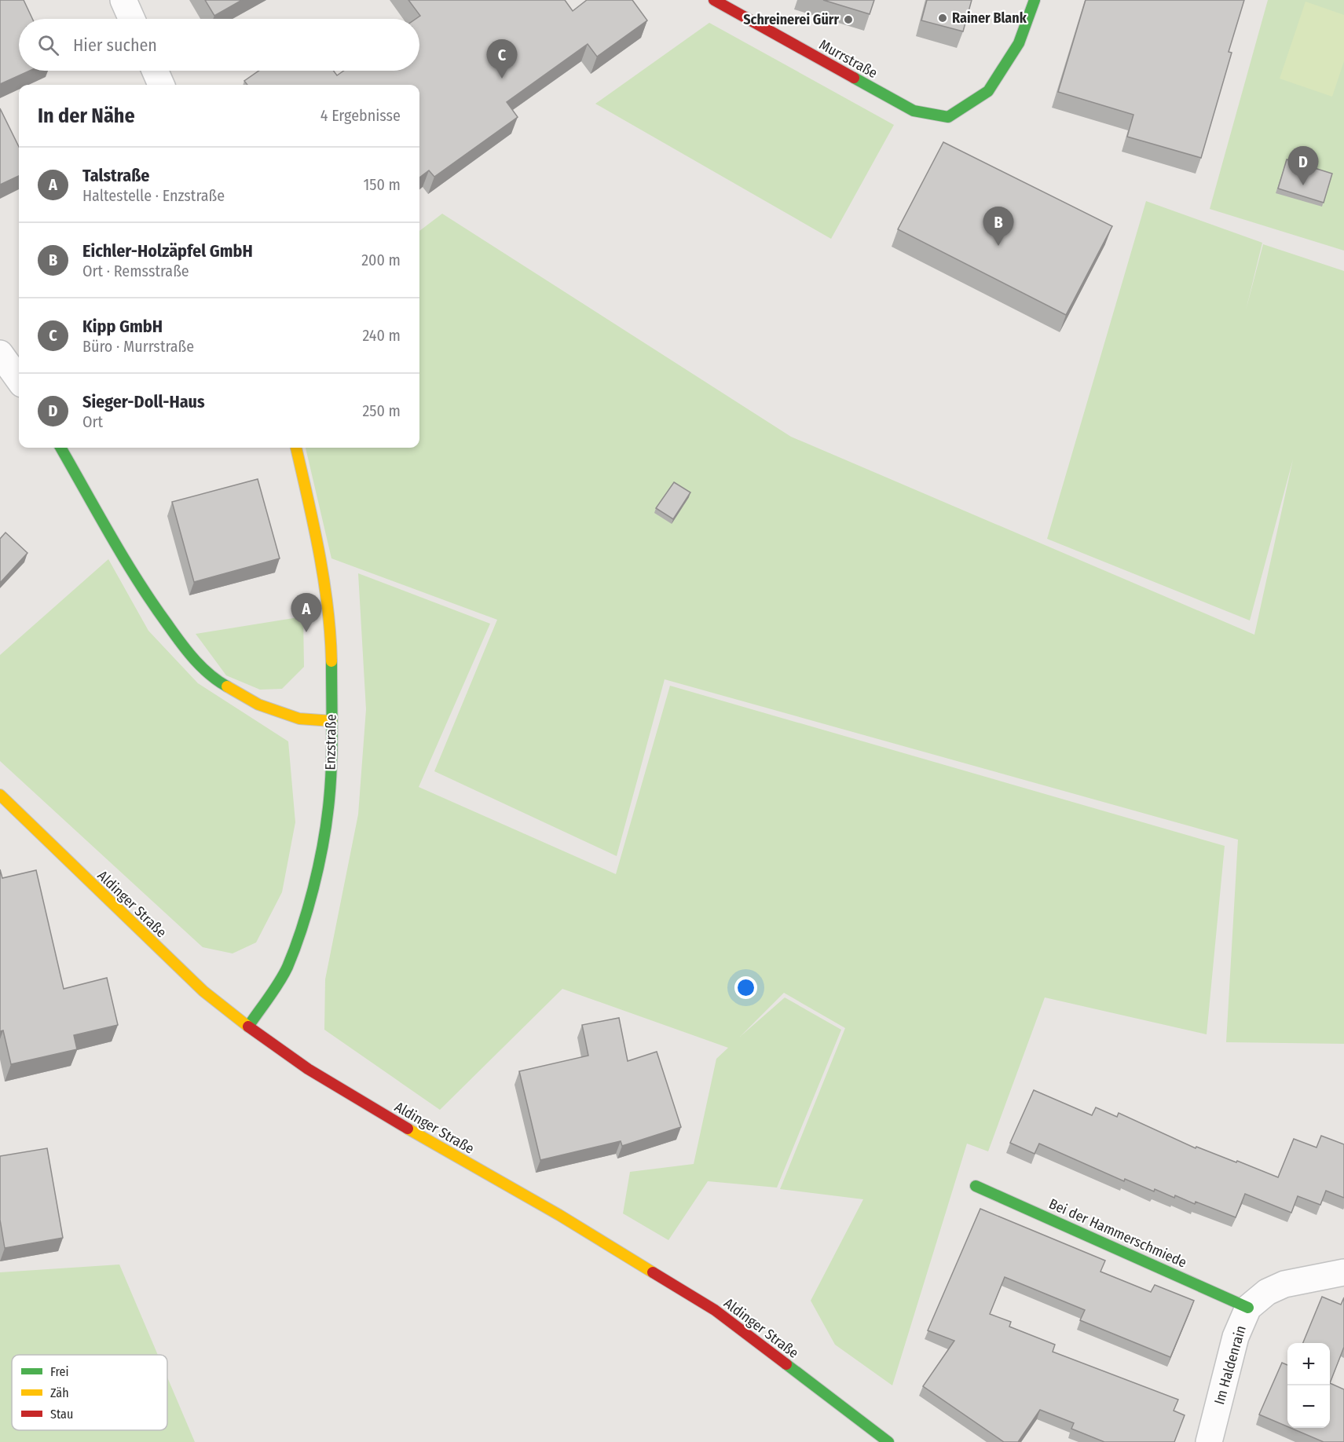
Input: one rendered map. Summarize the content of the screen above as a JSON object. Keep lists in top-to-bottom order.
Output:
{
  "streets": {
    "street": [
      "Murrstraße",
      "Enzstraße",
      "Aldinger Straße",
      "Bei der Hammerschmiede",
      "Im Haldenrain"
    ]
  },
  "crossings": [
    ["Enzstraße", "Aldinger Straße"],
    ["Bei der Hammerschmiede", "Im Haldenrain"]
  ],
  "places": ["Rainer Blank", "Schreinerei Gürr"],
  "legend": ["Frei", "Zäh", "Stau"],
  "page": {
    "search": "Hier suchen",
    "pins": [
      "C",
      "D",
      "B",
      "A"
    ],
    "heading": ["In der Nähe", "4 Ergebnisse"],
    "list": [
      {
        "mark": "A",
        "name": "Talstraße",
        "note": "Haltestelle · Enzstraße",
        "value": "150 m"
      },
      {
        "mark": "B",
        "name": "Eichler-Holzäpfel GmbH",
        "note": "Ort · Remsstraße",
        "value": "200 m"
      },
      {
        "mark": "C",
        "name": "Kipp GmbH",
        "note": "Büro · Murrstraße",
        "value": "240 m"
      },
      {
        "mark": "D",
        "name": "Sieger-Doll-Haus",
        "note": "Ort",
        "value": "250 m"
      }
    ],
    "map_buttons": ["+", "−"]
  }
}
